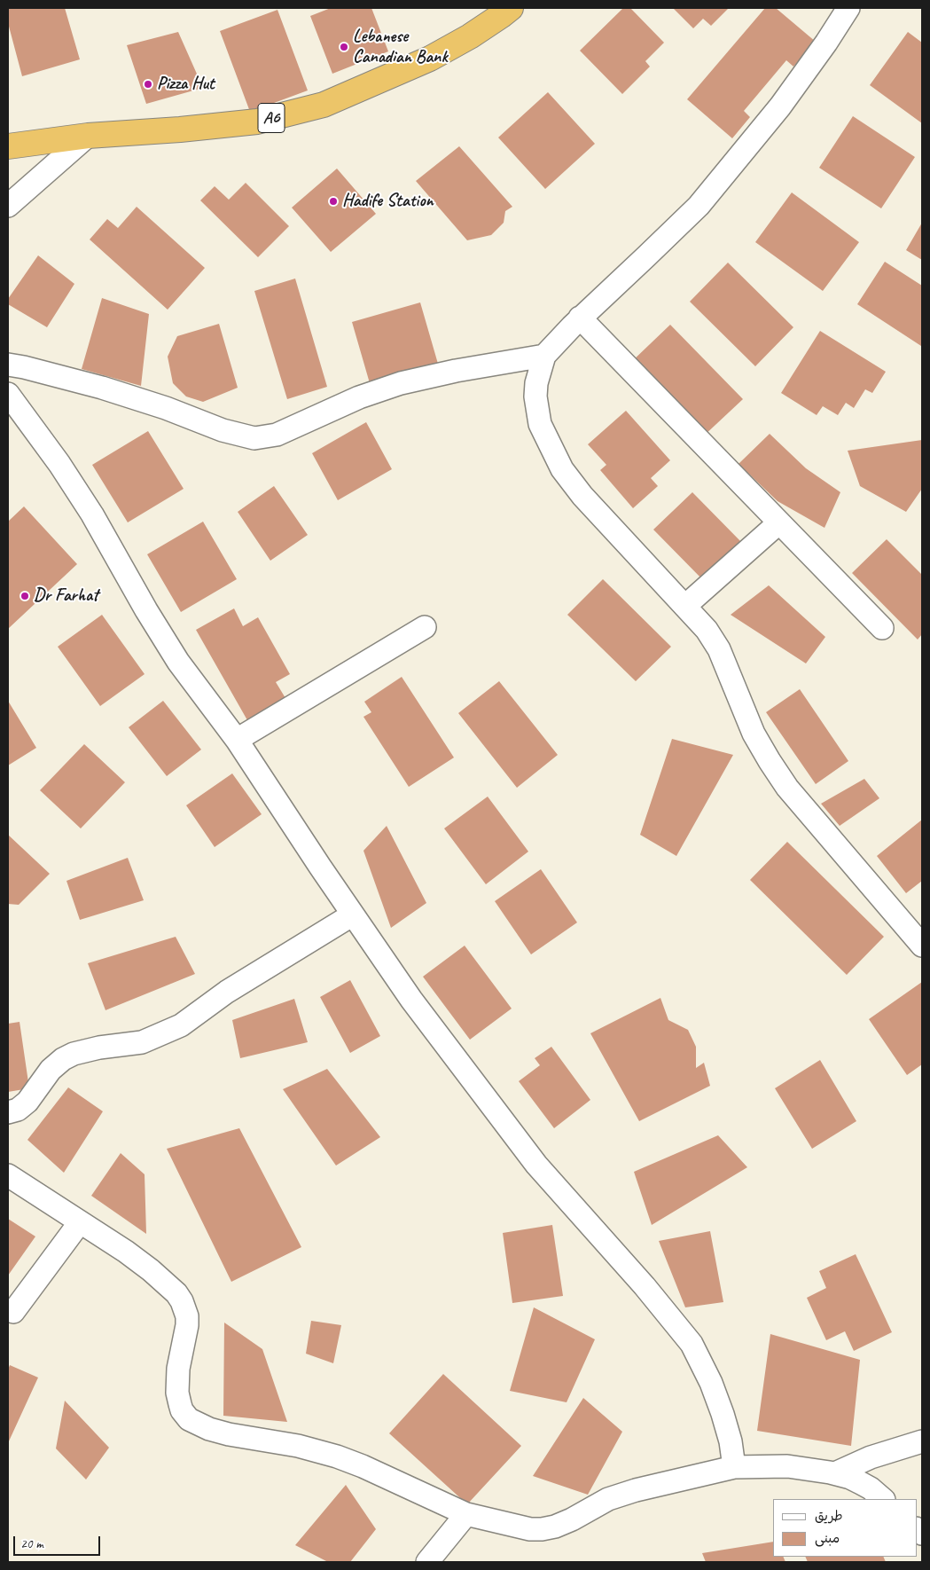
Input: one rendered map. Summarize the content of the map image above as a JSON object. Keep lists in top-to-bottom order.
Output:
{
  "streets": {
    "highway": ["A6"]
  },
  "places": [
    "Lebanese Canadian Bank",
    "Pizza Hut",
    "Hadife Station",
    "Dr Farhat"
  ],
  "legend": ["طريق", "مبنى"],
  "scale_bar": "20 m"
}
